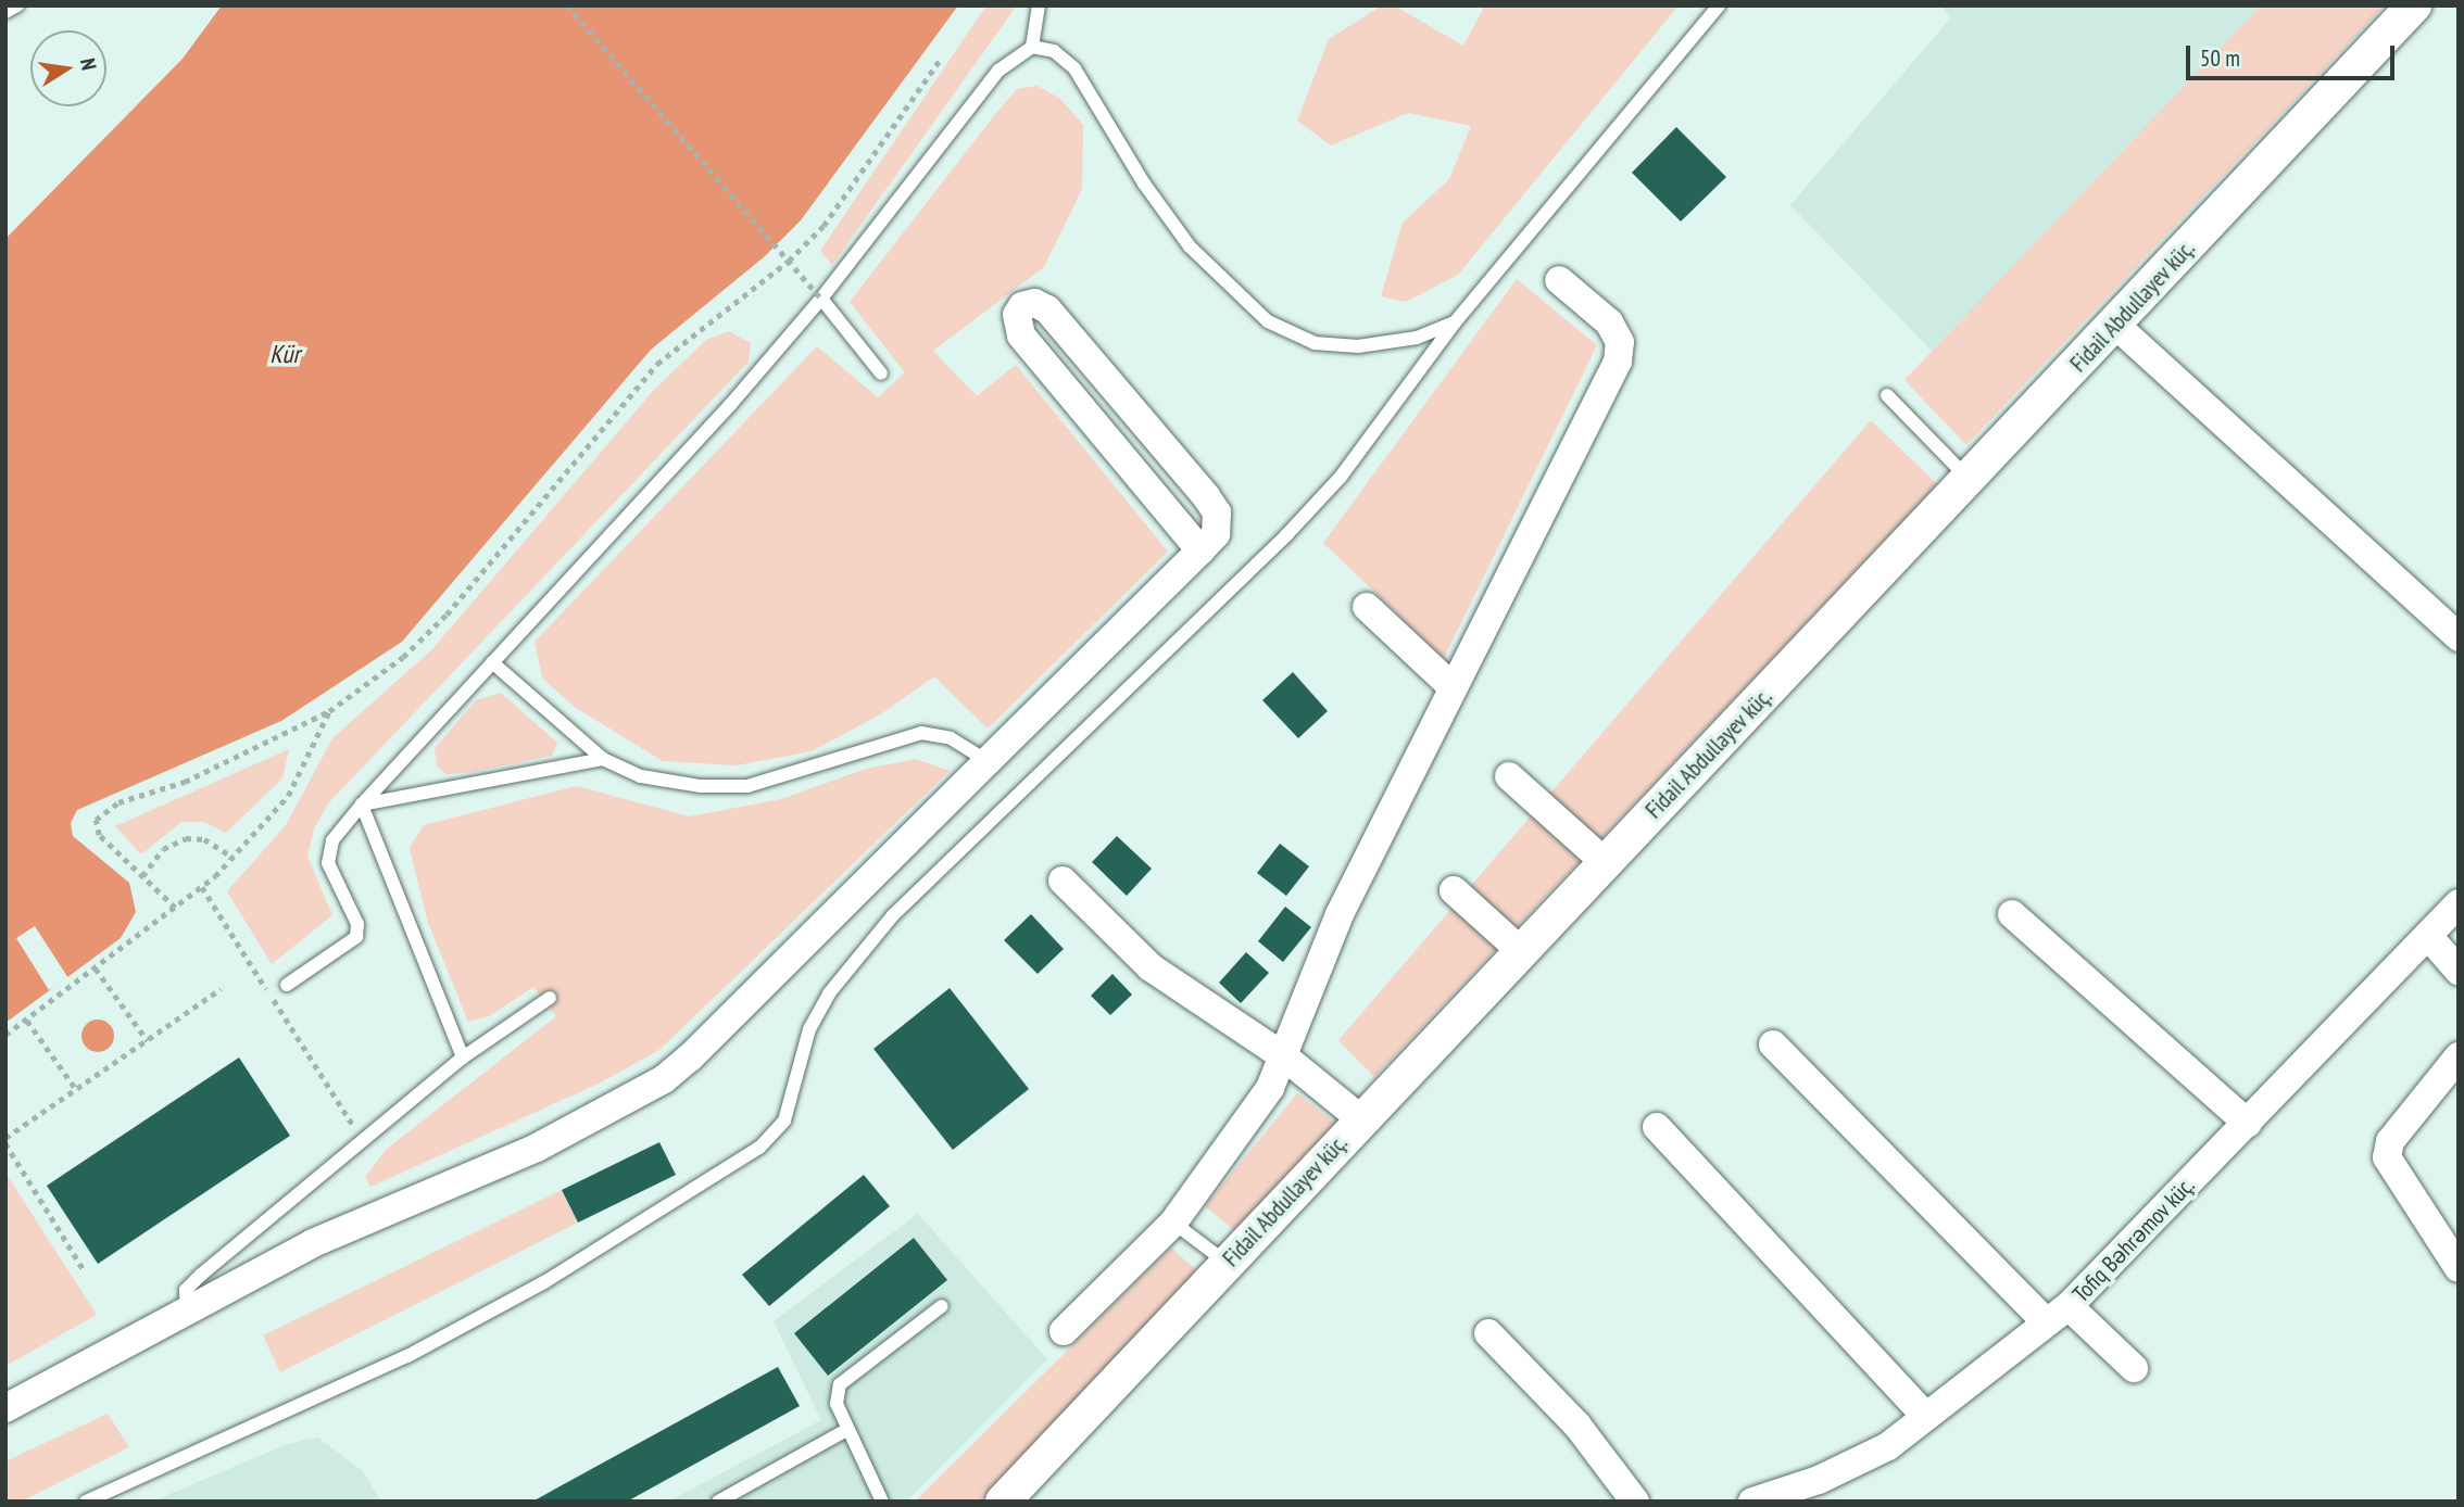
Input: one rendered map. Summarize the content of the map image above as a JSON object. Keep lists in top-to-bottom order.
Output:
{
  "streets": {
    "street": ["Fidail Abdullayev küç.", "Tofiq Bəhrəmov küç."]
  },
  "water": ["Kür"],
  "scale_bar": "50 m",
  "north": "right"
}
